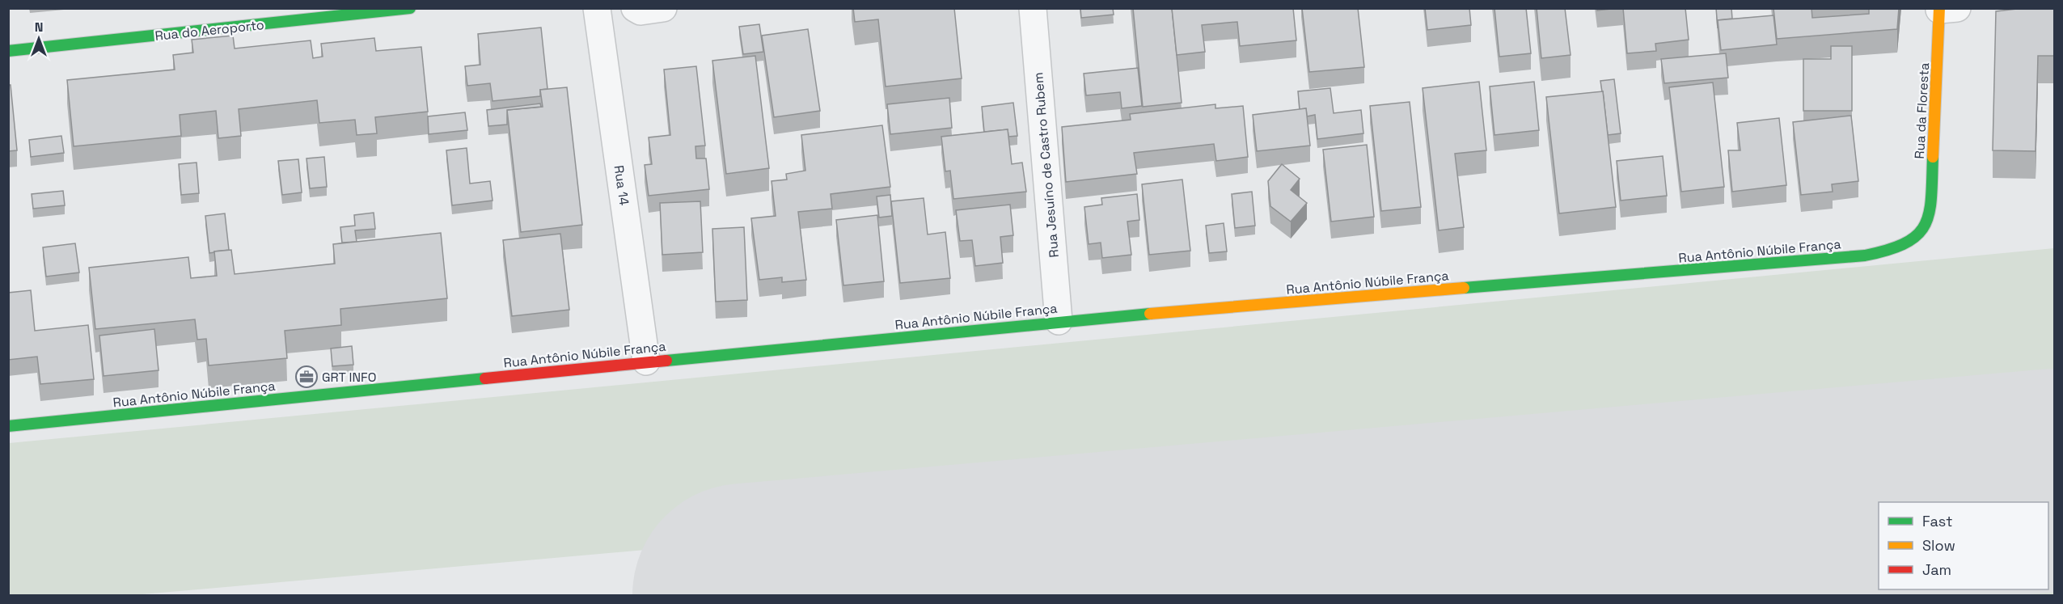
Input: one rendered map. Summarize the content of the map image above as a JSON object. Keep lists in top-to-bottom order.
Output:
{
  "streets": {
    "street": [
      "Rua do Aeroporto",
      "Rua da Floresta",
      "Rua Jesuíno de Castro Rubem",
      "Rua 14",
      "Rua Antônio Núbile França"
    ]
  },
  "crossings": [
    ["Rua da Floresta", "Rua Antônio Núbile França"],
    ["Rua Jesuíno de Castro Rubem", "Rua Antônio Núbile França"],
    ["Rua 14", "Rua Antônio Núbile França"]
  ],
  "places": {
    "office": ["GRT INFO"]
  },
  "legend": ["Fast", "Slow", "Jam"],
  "north": "top"
}
